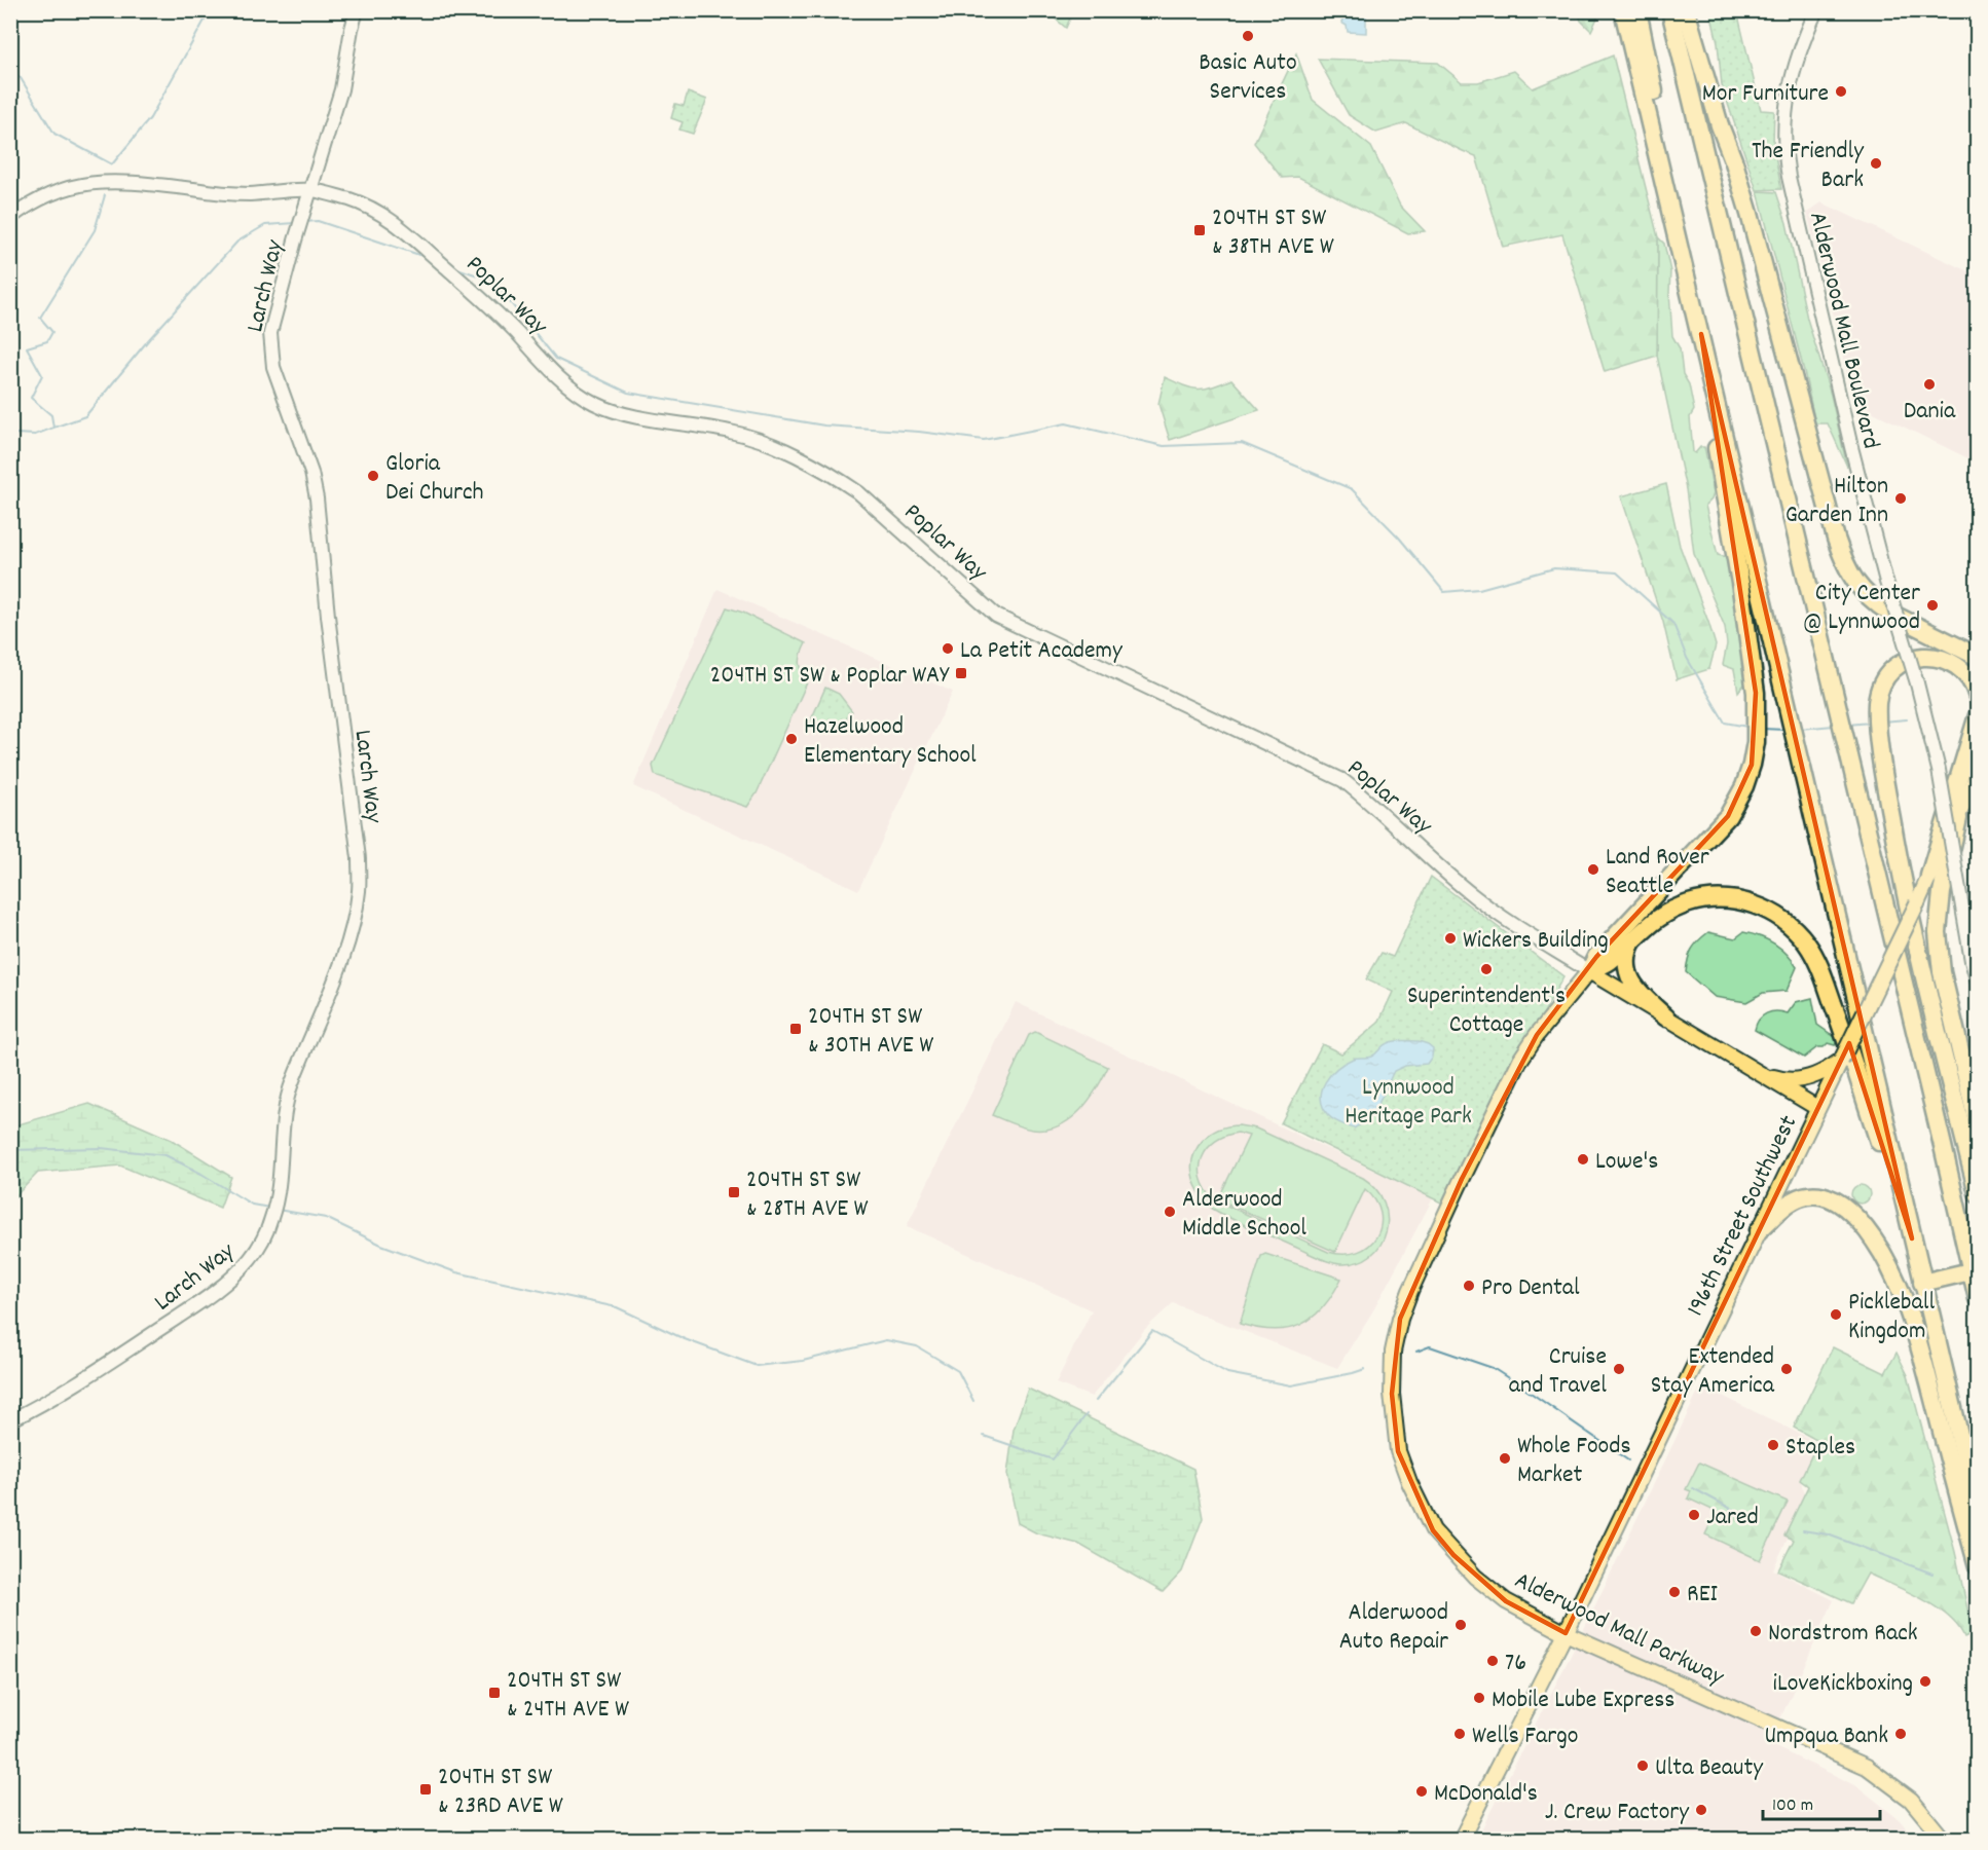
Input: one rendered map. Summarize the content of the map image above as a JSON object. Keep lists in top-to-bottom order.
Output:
{
  "streets": {
    "main road": [
      "Larch Way",
      "Poplar Way",
      "Alderwood Mall Boulevard",
      "196th Street Southwest",
      "Alderwood Mall Parkway"
    ]
  },
  "crossings": [
    ["Larch Way", "Poplar Way"],
    ["Poplar Way", "196th Street Southwest"],
    ["Poplar Way", "Alderwood Mall Parkway"],
    ["196th Street Southwest", "Alderwood Mall Parkway"]
  ],
  "parks": ["Lynnwood Heritage Park"],
  "places": {
    "other": [
      "Basic Auto Services",
      "Mor Furniture",
      "The Friendly Bark",
      "Dania",
      "Gloria Dei Church",
      "Hilton Garden Inn",
      "City Center @ Lynnwood",
      "La Petit Academy",
      "Hazelwood Elementary School",
      "Land Rover Seattle",
      "Wickers Building",
      "Superintendent's Cottage",
      "Lowe's",
      "Alderwood Middle School",
      "Pro Dental",
      "Pickleball Kingdom",
      "Cruise and Travel",
      "Extended Stay America",
      "Staples",
      "Whole Foods Market",
      "Jared",
      "REI",
      "Alderwood Auto Repair",
      "Nordstrom Rack",
      "76",
      "iLoveKickboxing",
      "Mobile Lube Express",
      "Wells Fargo",
      "Umpqua Bank",
      "Ulta Beauty",
      "McDonald's",
      "J. Crew Factory"
    ],
    "transit": [
      "204TH ST SW & 38TH AVE W",
      "204TH ST SW & Poplar WAY",
      "204TH ST SW & 30TH AVE W",
      "204TH ST SW & 28TH AVE W",
      "204TH ST SW & 24TH AVE W",
      "204TH ST SW & 23RD AVE W"
    ]
  },
  "scale_bar": "100 m"
}
